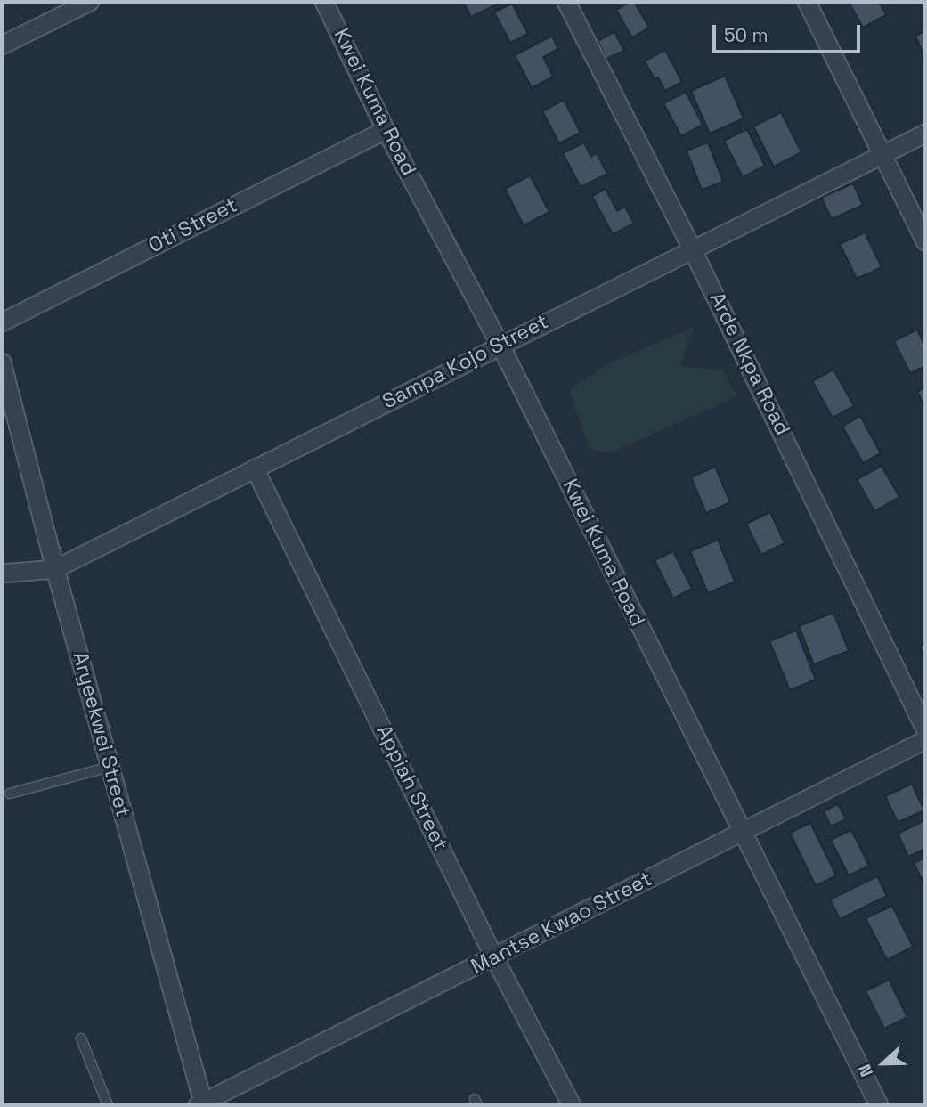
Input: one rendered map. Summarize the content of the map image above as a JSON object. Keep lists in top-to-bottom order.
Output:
{
  "streets": {
    "street": [
      "Kwei Kuma Road",
      "Oti Street",
      "Sampa Kojo Street",
      "Arde Nkpa Road",
      "Aryeekwei Street",
      "Appiah Street",
      "Mantse Kwao Street"
    ]
  },
  "crossings": [
    ["Kwei Kuma Road", "Oti Street"],
    ["Kwei Kuma Road", "Sampa Kojo Street"],
    ["Kwei Kuma Road", "Mantse Kwao Street"],
    ["Sampa Kojo Street", "Arde Nkpa Road"],
    ["Sampa Kojo Street", "Aryeekwei Street"],
    ["Sampa Kojo Street", "Appiah Street"],
    ["Aryeekwei Street", "Mantse Kwao Street"],
    ["Appiah Street", "Mantse Kwao Street"]
  ],
  "scale_bar": "50 m",
  "north": "left"
}
